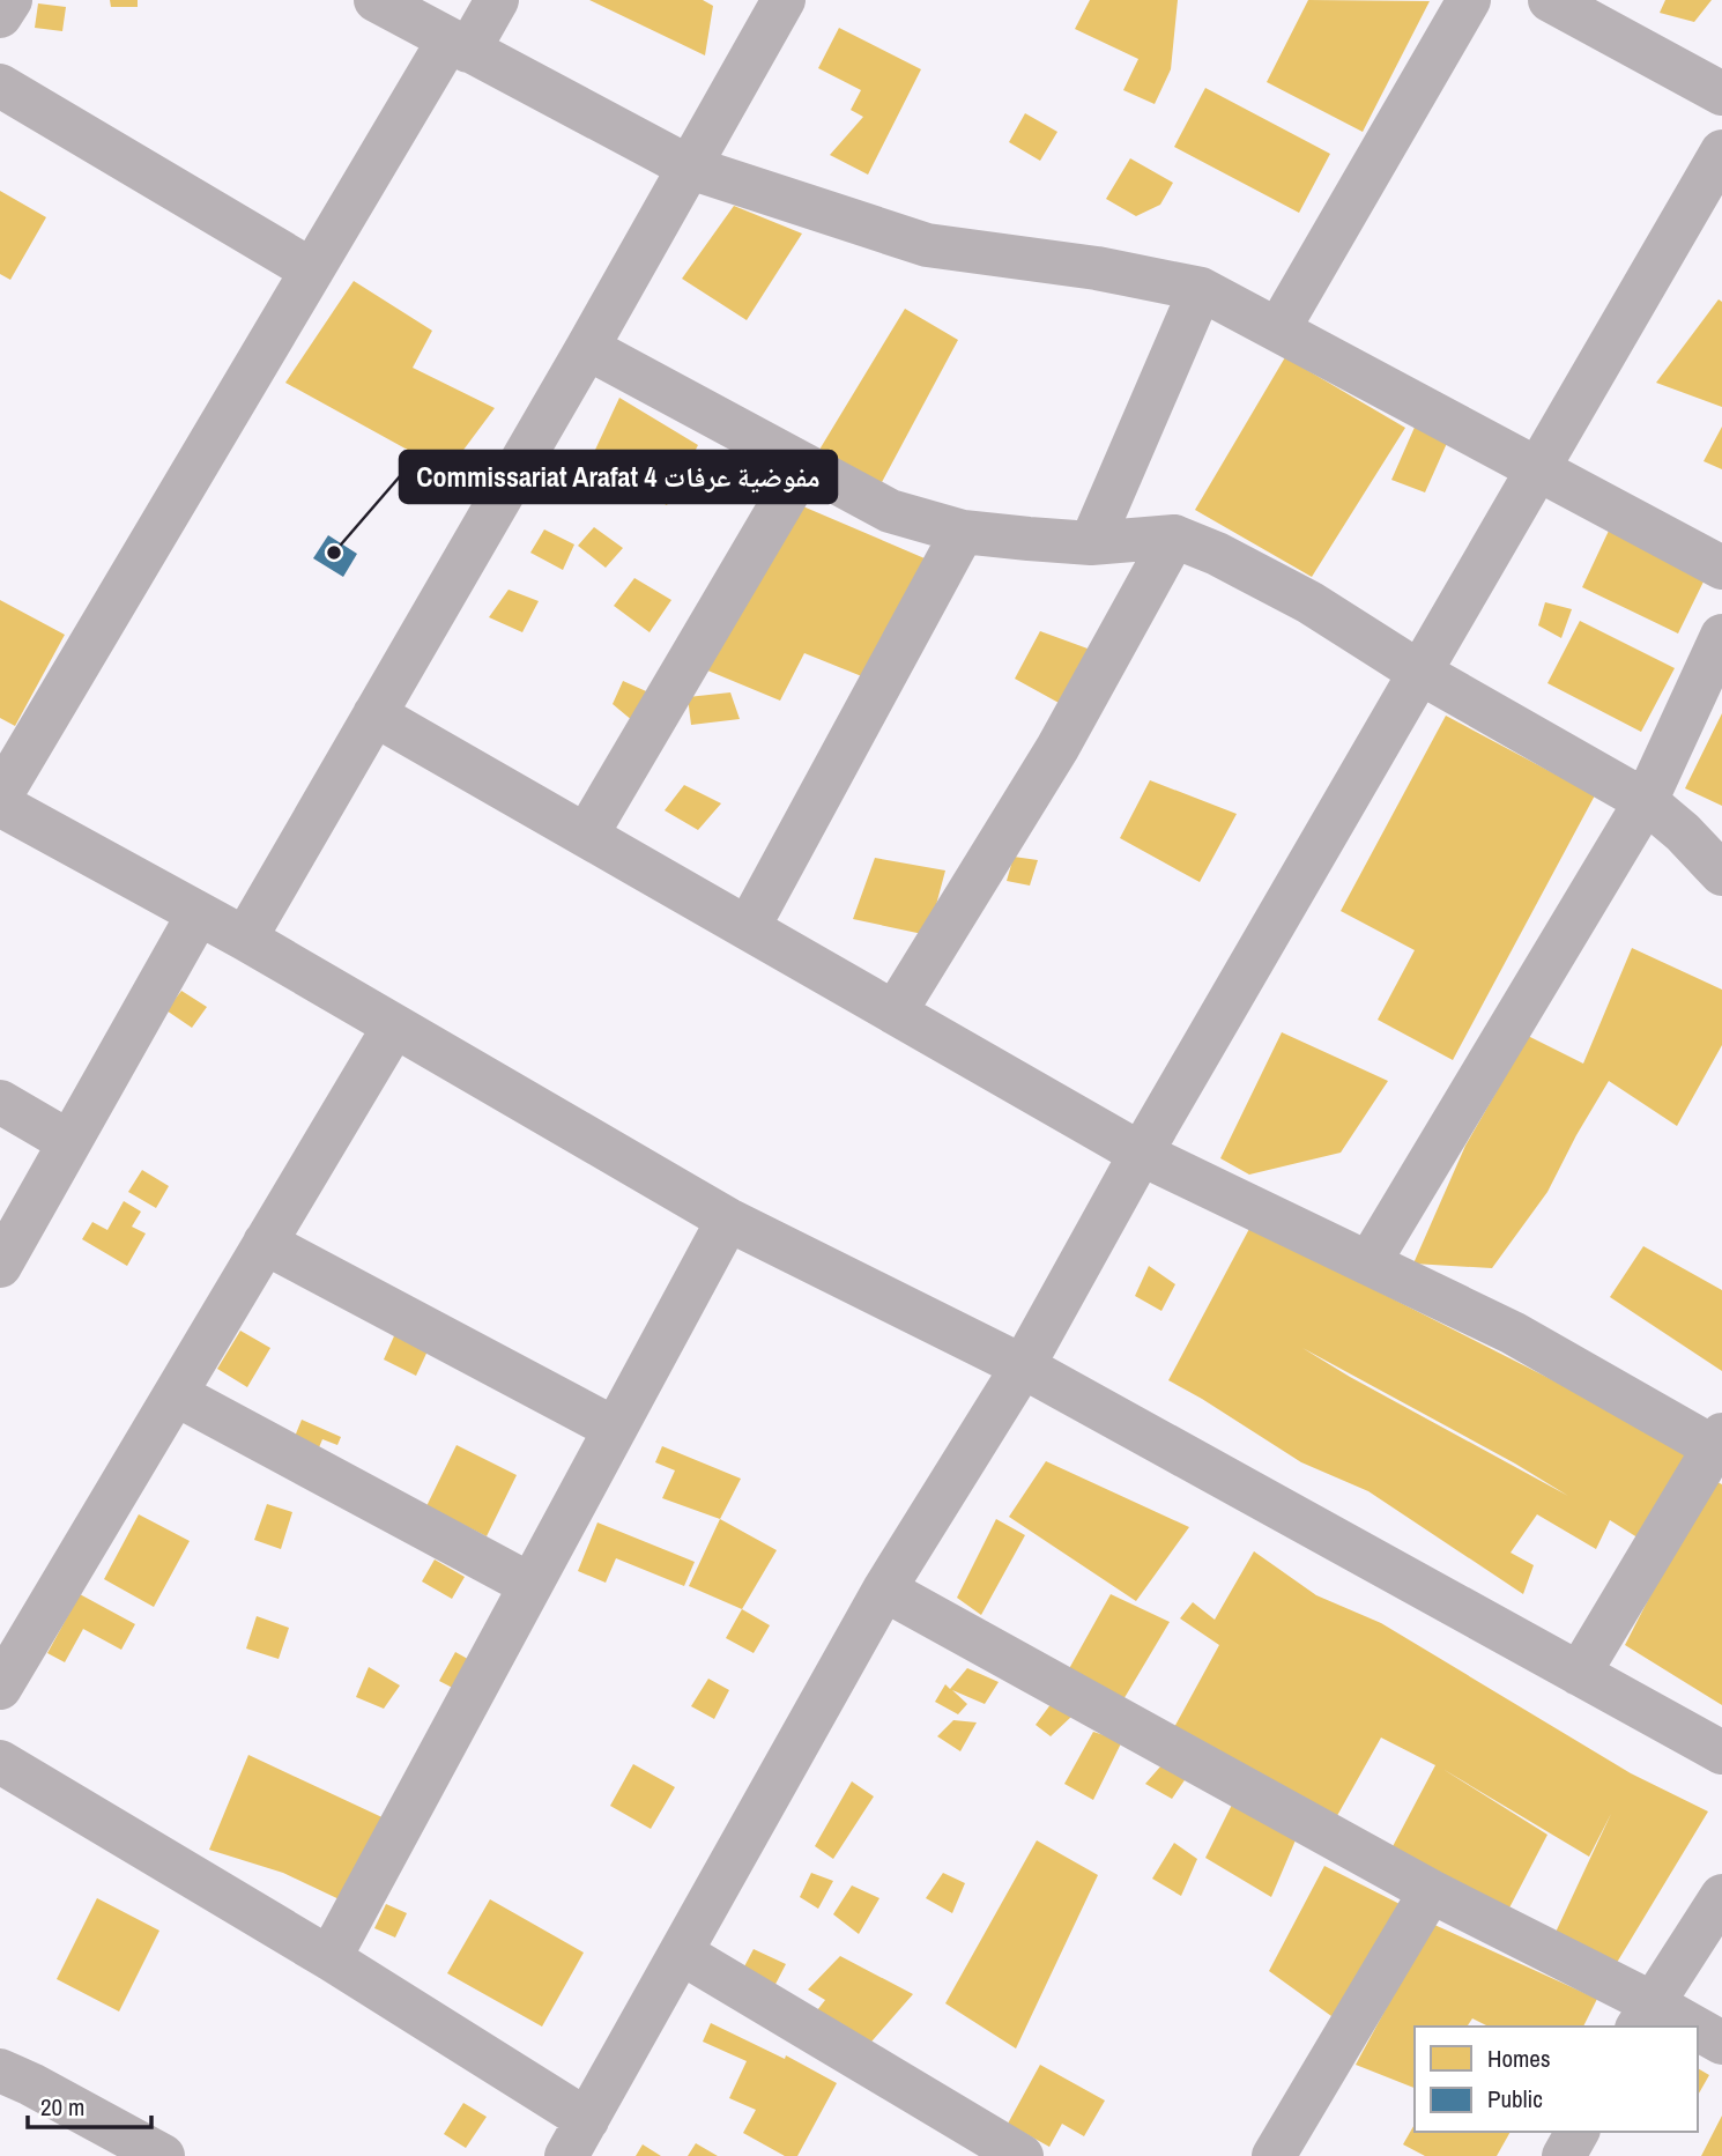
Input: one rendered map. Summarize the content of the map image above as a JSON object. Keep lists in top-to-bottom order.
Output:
{
  "places": ["Commissariat Arafat 4 مفوضية عرفات"],
  "legend": ["Homes", "Public"],
  "scale_bar": "20 m"
}
